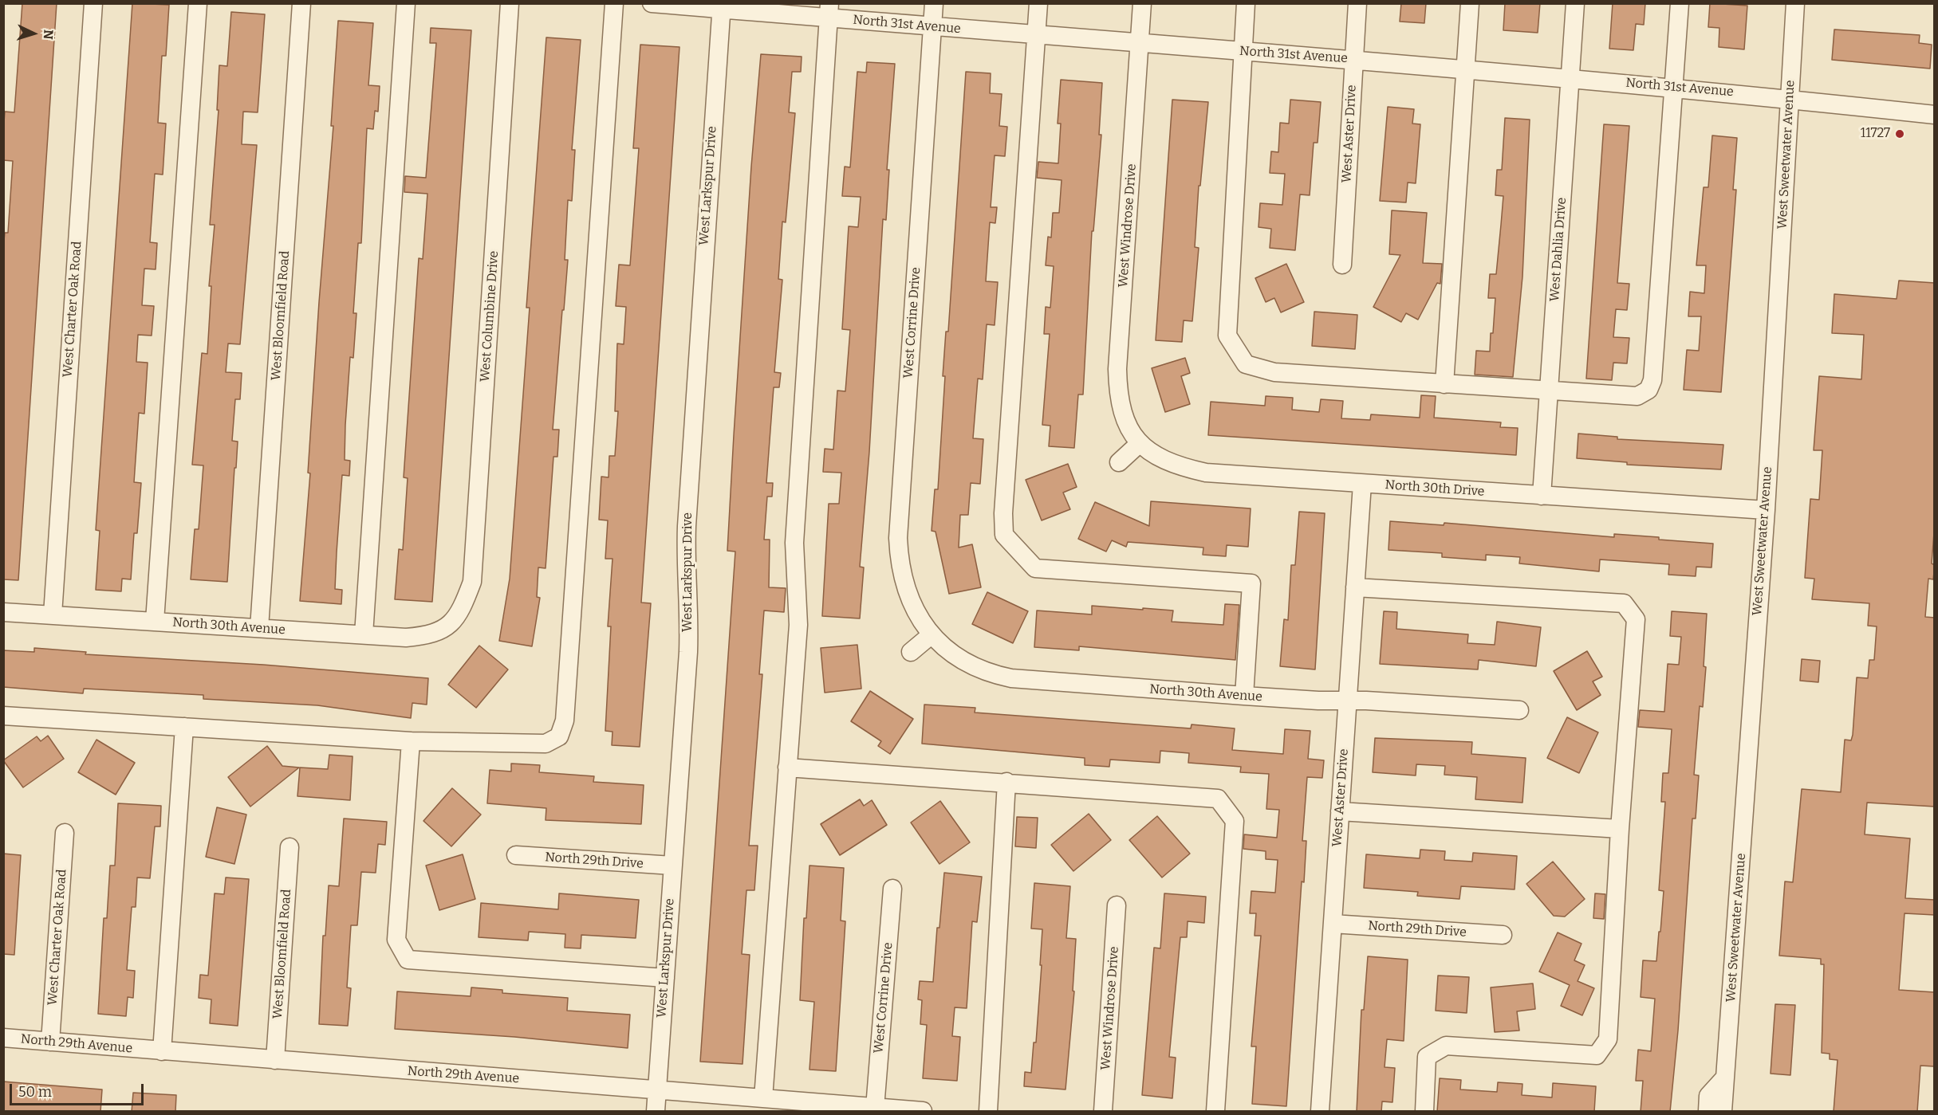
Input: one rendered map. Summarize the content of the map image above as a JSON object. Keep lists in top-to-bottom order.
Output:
{
  "streets": {
    "street": [
      "North 31st Avenue",
      "West Aster Drive",
      "West Sweetwater Avenue",
      "West Larkspur Drive",
      "West Windrose Drive",
      "West Dahlia Drive",
      "West Charter Oak Road",
      "West Bloomfield Road",
      "West Columbine Drive",
      "West Corrine Drive",
      "North 30th Drive",
      "North 30th Avenue",
      "North 29th Drive",
      "North 29th Avenue"
    ]
  },
  "crossings": [
    ["North 31st Avenue", "West Aster Drive"],
    ["North 31st Avenue", "West Sweetwater Avenue"],
    ["North 31st Avenue", "West Larkspur Drive"],
    ["North 31st Avenue", "West Windrose Drive"],
    ["North 31st Avenue", "West Dahlia Drive"],
    ["North 31st Avenue", "West Corrine Drive"],
    ["West Aster Drive", "North 30th Drive"],
    ["West Aster Drive", "North 30th Avenue"],
    ["West Aster Drive", "North 29th Drive"],
    ["West Sweetwater Avenue", "North 30th Drive"],
    ["West Larkspur Drive", "North 29th Drive"],
    ["West Larkspur Drive", "North 29th Avenue"],
    ["West Windrose Drive", "North 30th Drive"],
    ["West Dahlia Drive", "North 30th Drive"],
    ["West Charter Oak Road", "North 30th Avenue"],
    ["West Charter Oak Road", "North 29th Avenue"],
    ["West Bloomfield Road", "North 30th Avenue"],
    ["West Bloomfield Road", "North 29th Avenue"],
    ["West Columbine Drive", "North 30th Avenue"],
    ["West Corrine Drive", "North 30th Avenue"],
    ["West Corrine Drive", "North 29th Avenue"]
  ],
  "places": ["11727"],
  "scale_bar": "50 m",
  "north": "right"
}
